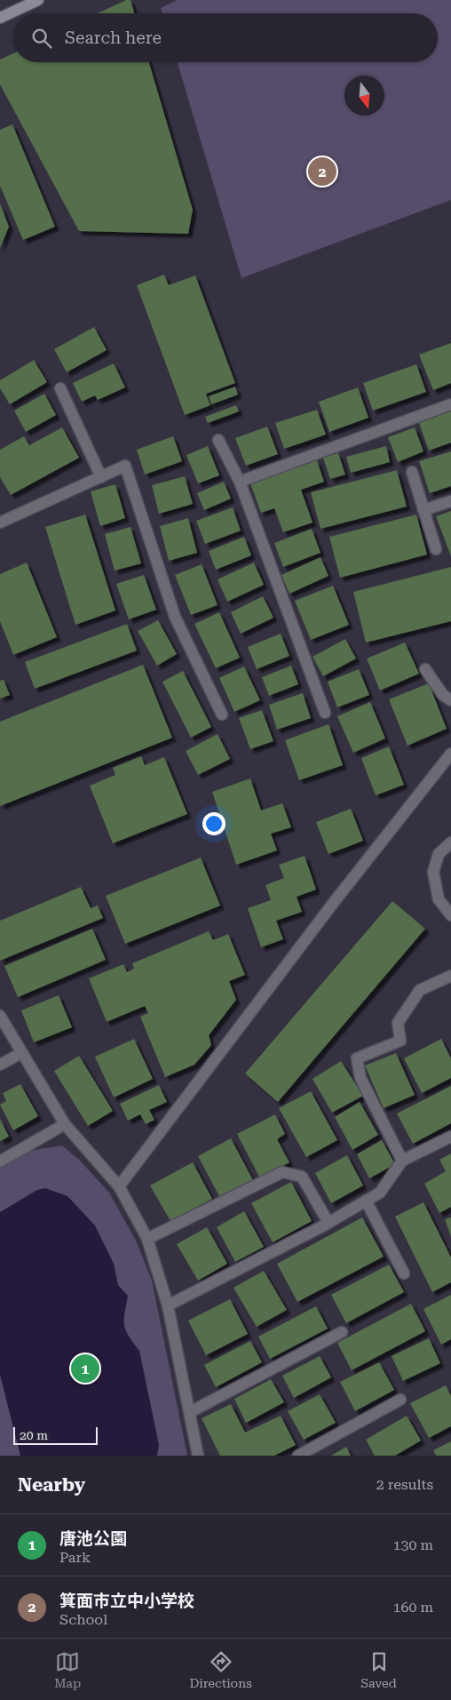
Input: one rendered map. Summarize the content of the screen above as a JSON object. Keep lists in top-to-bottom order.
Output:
{
  "scale_bar": "20 m",
  "north": "bottom",
  "page": {
    "search": "Search here",
    "pins": ["2", "1"],
    "scale": "20 m",
    "heading": ["Nearby", "2 results"],
    "list": [
      {
        "mark": "1",
        "name": "唐池公園",
        "note": "Park",
        "value": "130 m"
      },
      {
        "mark": "2",
        "name": "箕面市立中小学校",
        "note": "School",
        "value": "160 m"
      }
    ],
    "nav": ["Map", "Directions", "Saved"]
  }
}
